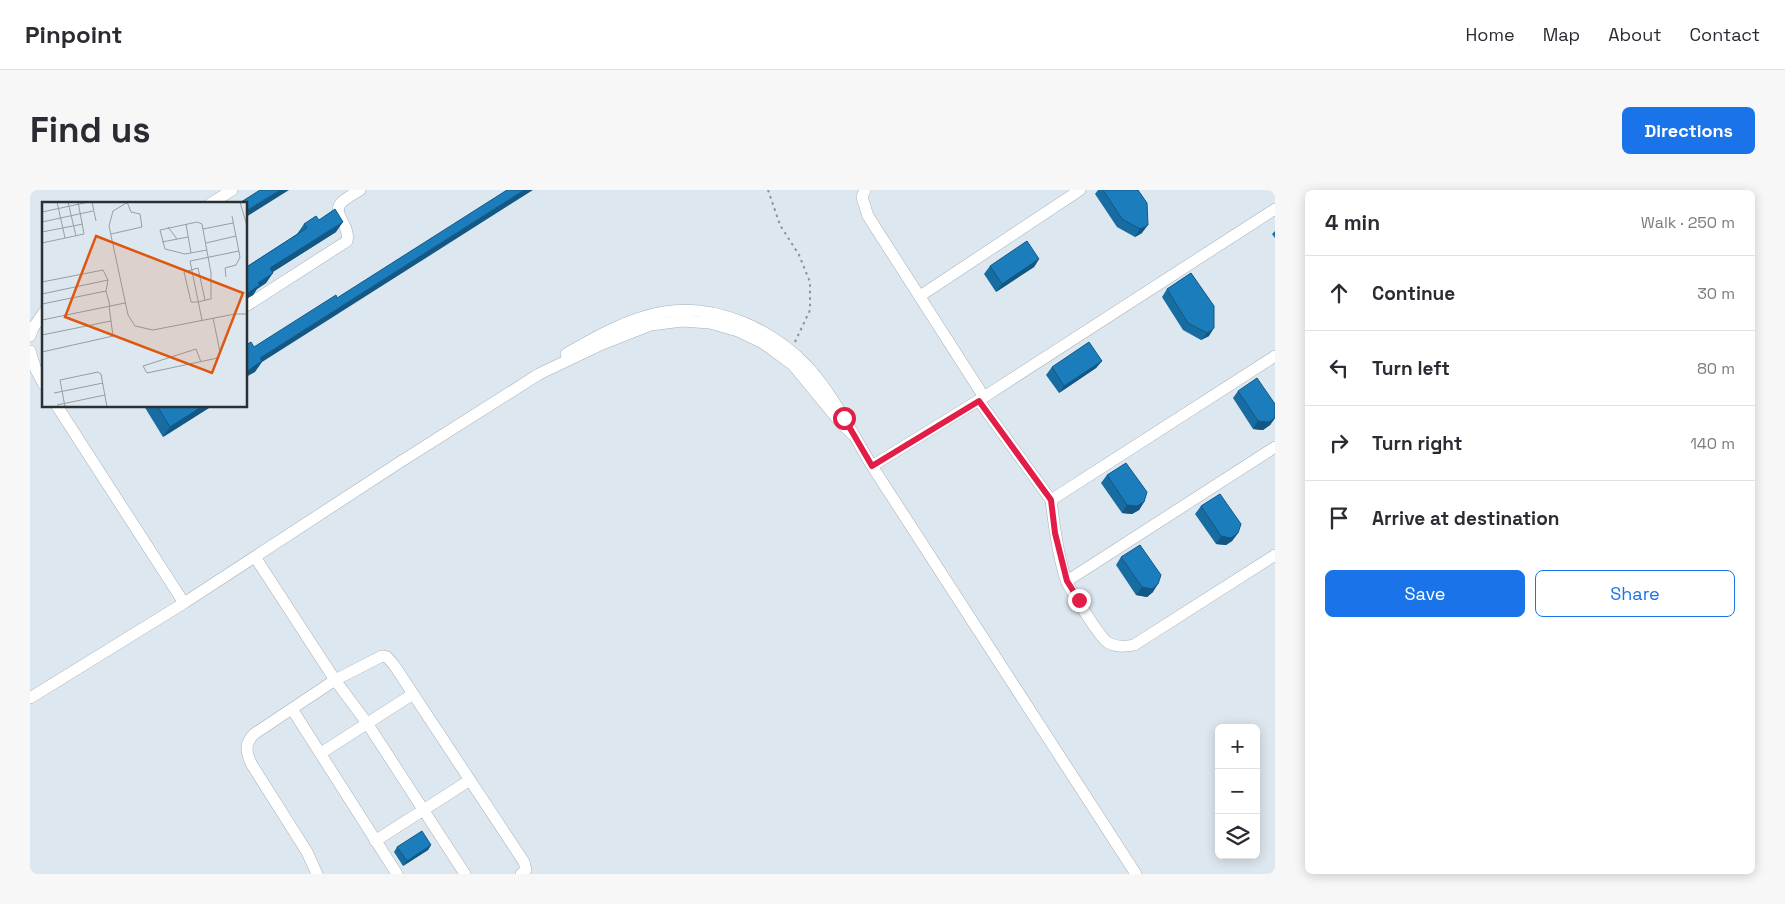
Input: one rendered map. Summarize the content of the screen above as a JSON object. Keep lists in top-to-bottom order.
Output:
{
  "page": {
    "header": "Pinpoint",
    "nav": [
      "Home",
      "Map",
      "About",
      "Contact"
    ],
    "buttons": [
      "Directions",
      ["Save", "Share"]
    ],
    "title": "Find us",
    "heading": ["4 min", "Walk · 250 m"],
    "list": [
      ["Continue", "30 m"],
      ["Turn left", "80 m"],
      ["Turn right", "140 m"],
      "Arrive at destination"
    ],
    "map_buttons": ["+", "−"]
  }
}
